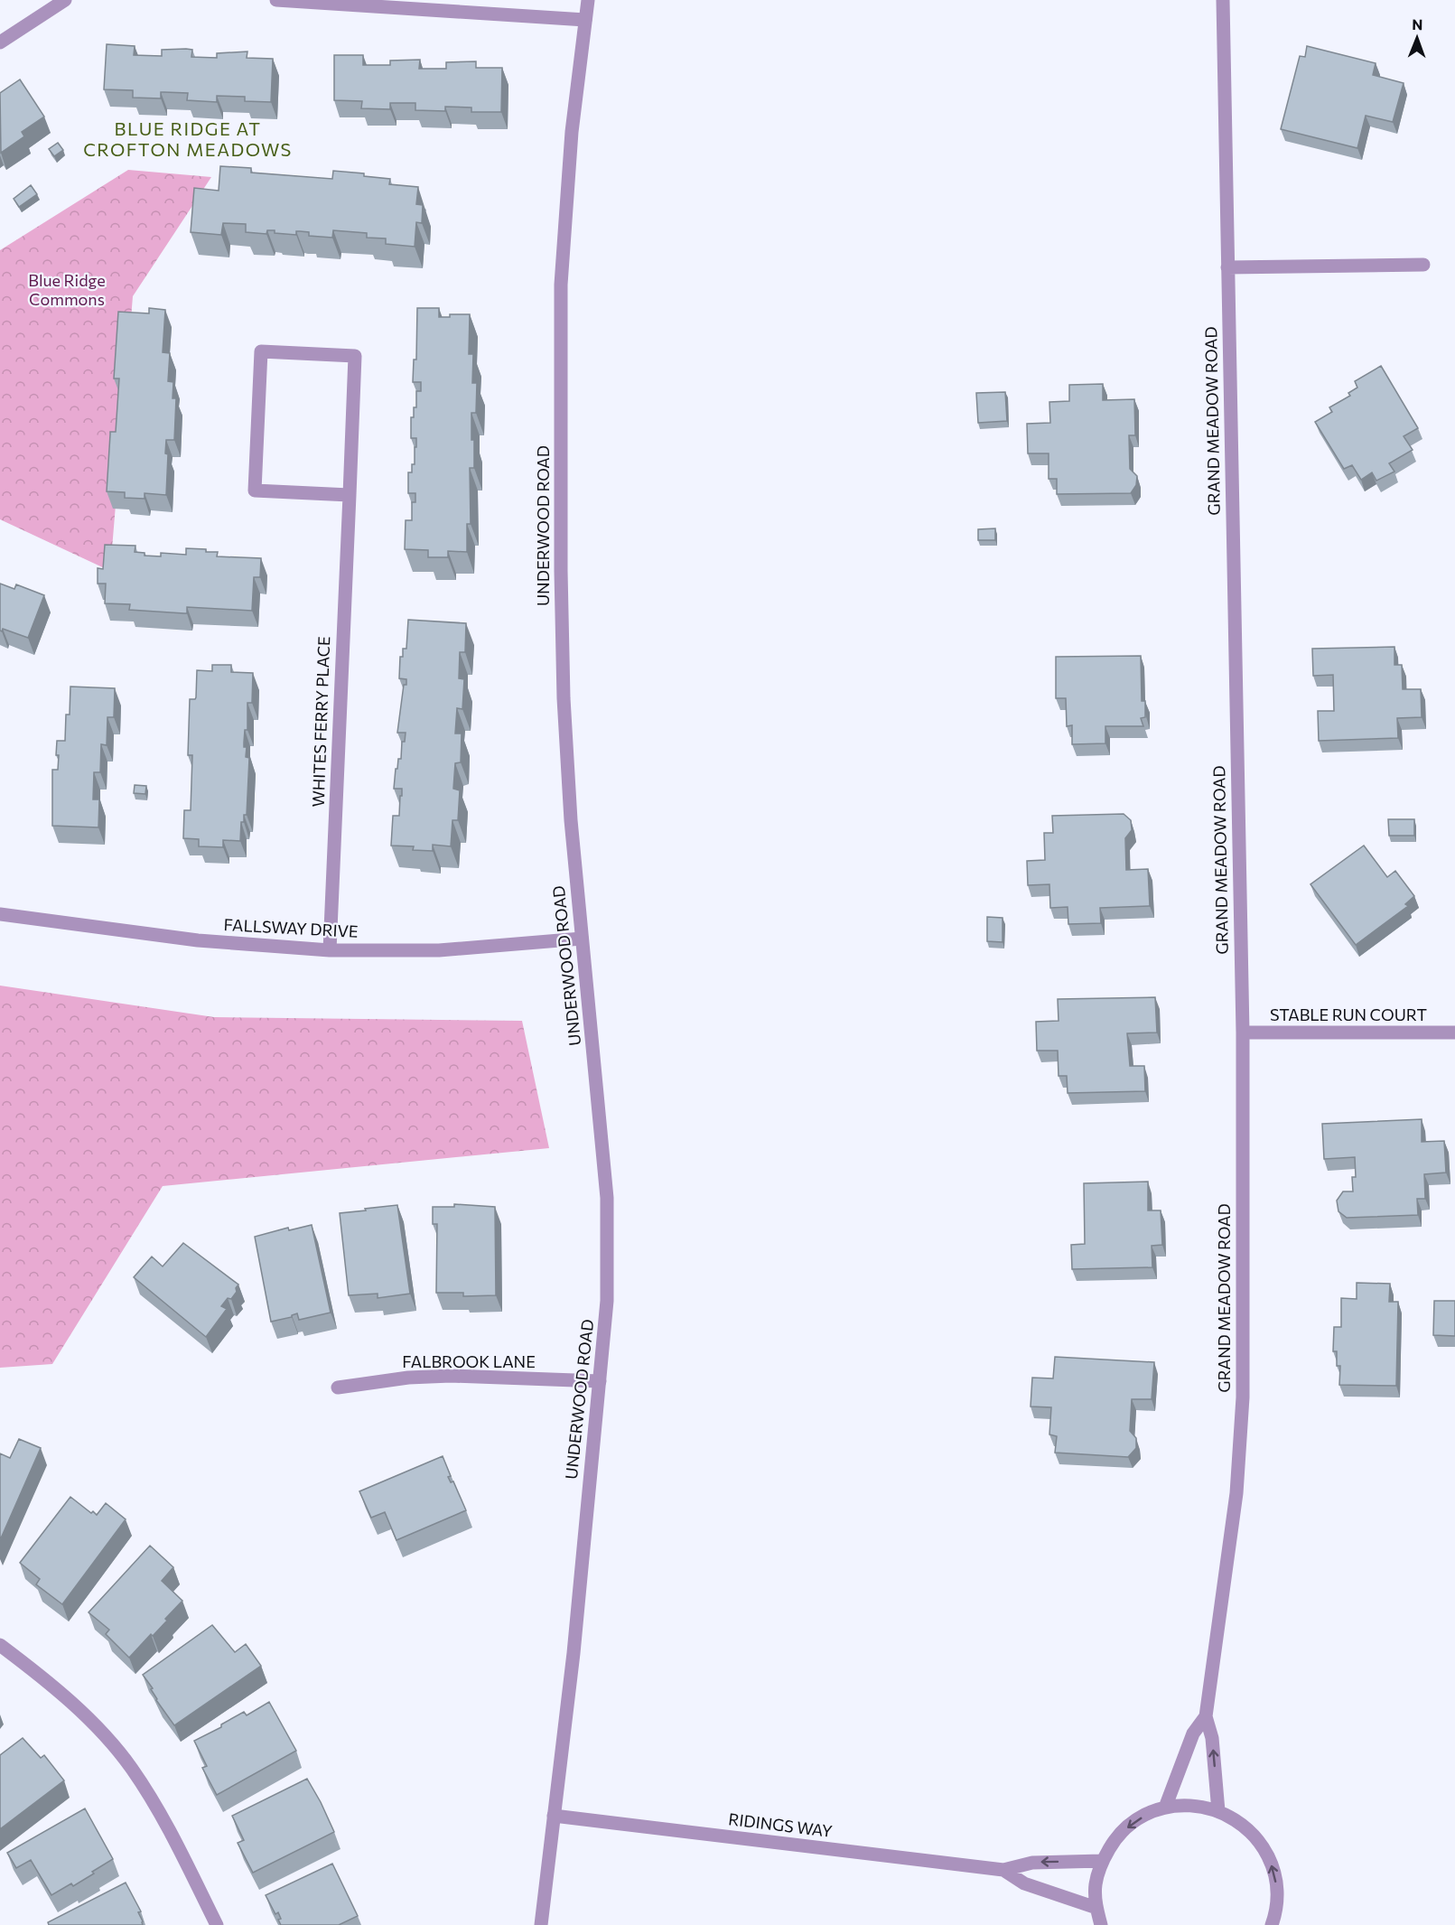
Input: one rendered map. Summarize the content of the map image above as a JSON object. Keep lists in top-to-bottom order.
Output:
{
  "streets": {
    "street": [
      "GRAND MEADOW ROAD",
      "UNDERWOOD ROAD",
      "WHITES FERRY PLACE",
      "FALLSWAY DRIVE",
      "STABLE RUN COURT",
      "FALBROOK LANE",
      "RIDINGS WAY"
    ]
  },
  "crossings": [
    ["GRAND MEADOW ROAD", "STABLE RUN COURT"],
    ["UNDERWOOD ROAD", "FALLSWAY DRIVE"],
    ["UNDERWOOD ROAD", "FALBROOK LANE"],
    ["UNDERWOOD ROAD", "RIDINGS WAY"],
    ["WHITES FERRY PLACE", "FALLSWAY DRIVE"]
  ],
  "districts": ["BLUE RIDGE AT CROFTON MEADOWS"],
  "parks": ["Blue Ridge Commons"],
  "north": "top"
}
